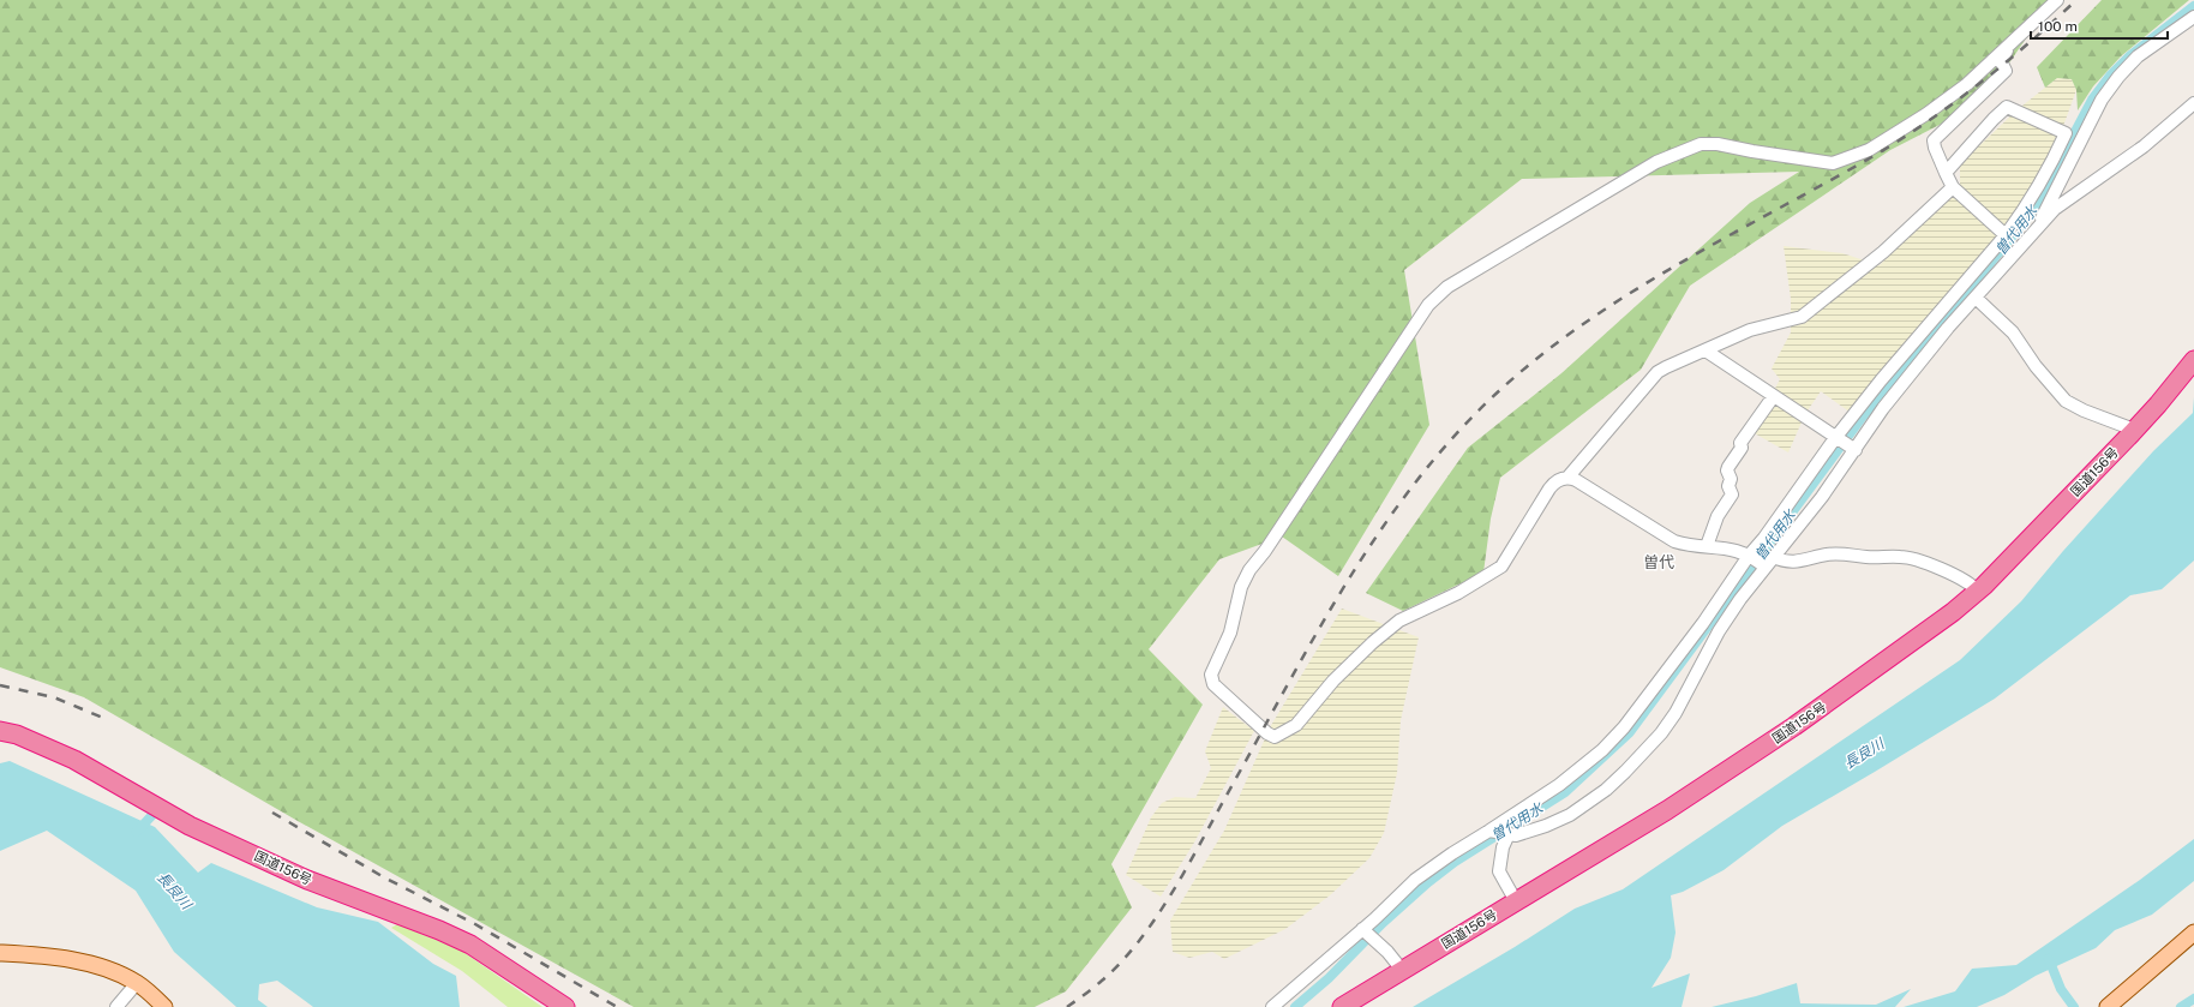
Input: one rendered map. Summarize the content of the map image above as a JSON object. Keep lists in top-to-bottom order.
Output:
{
  "streets": {
    "highway": ["国道156号"]
  },
  "districts": ["曽代"],
  "water": ["曽代用水", "長良川"],
  "scale_bar": "100 m"
}
